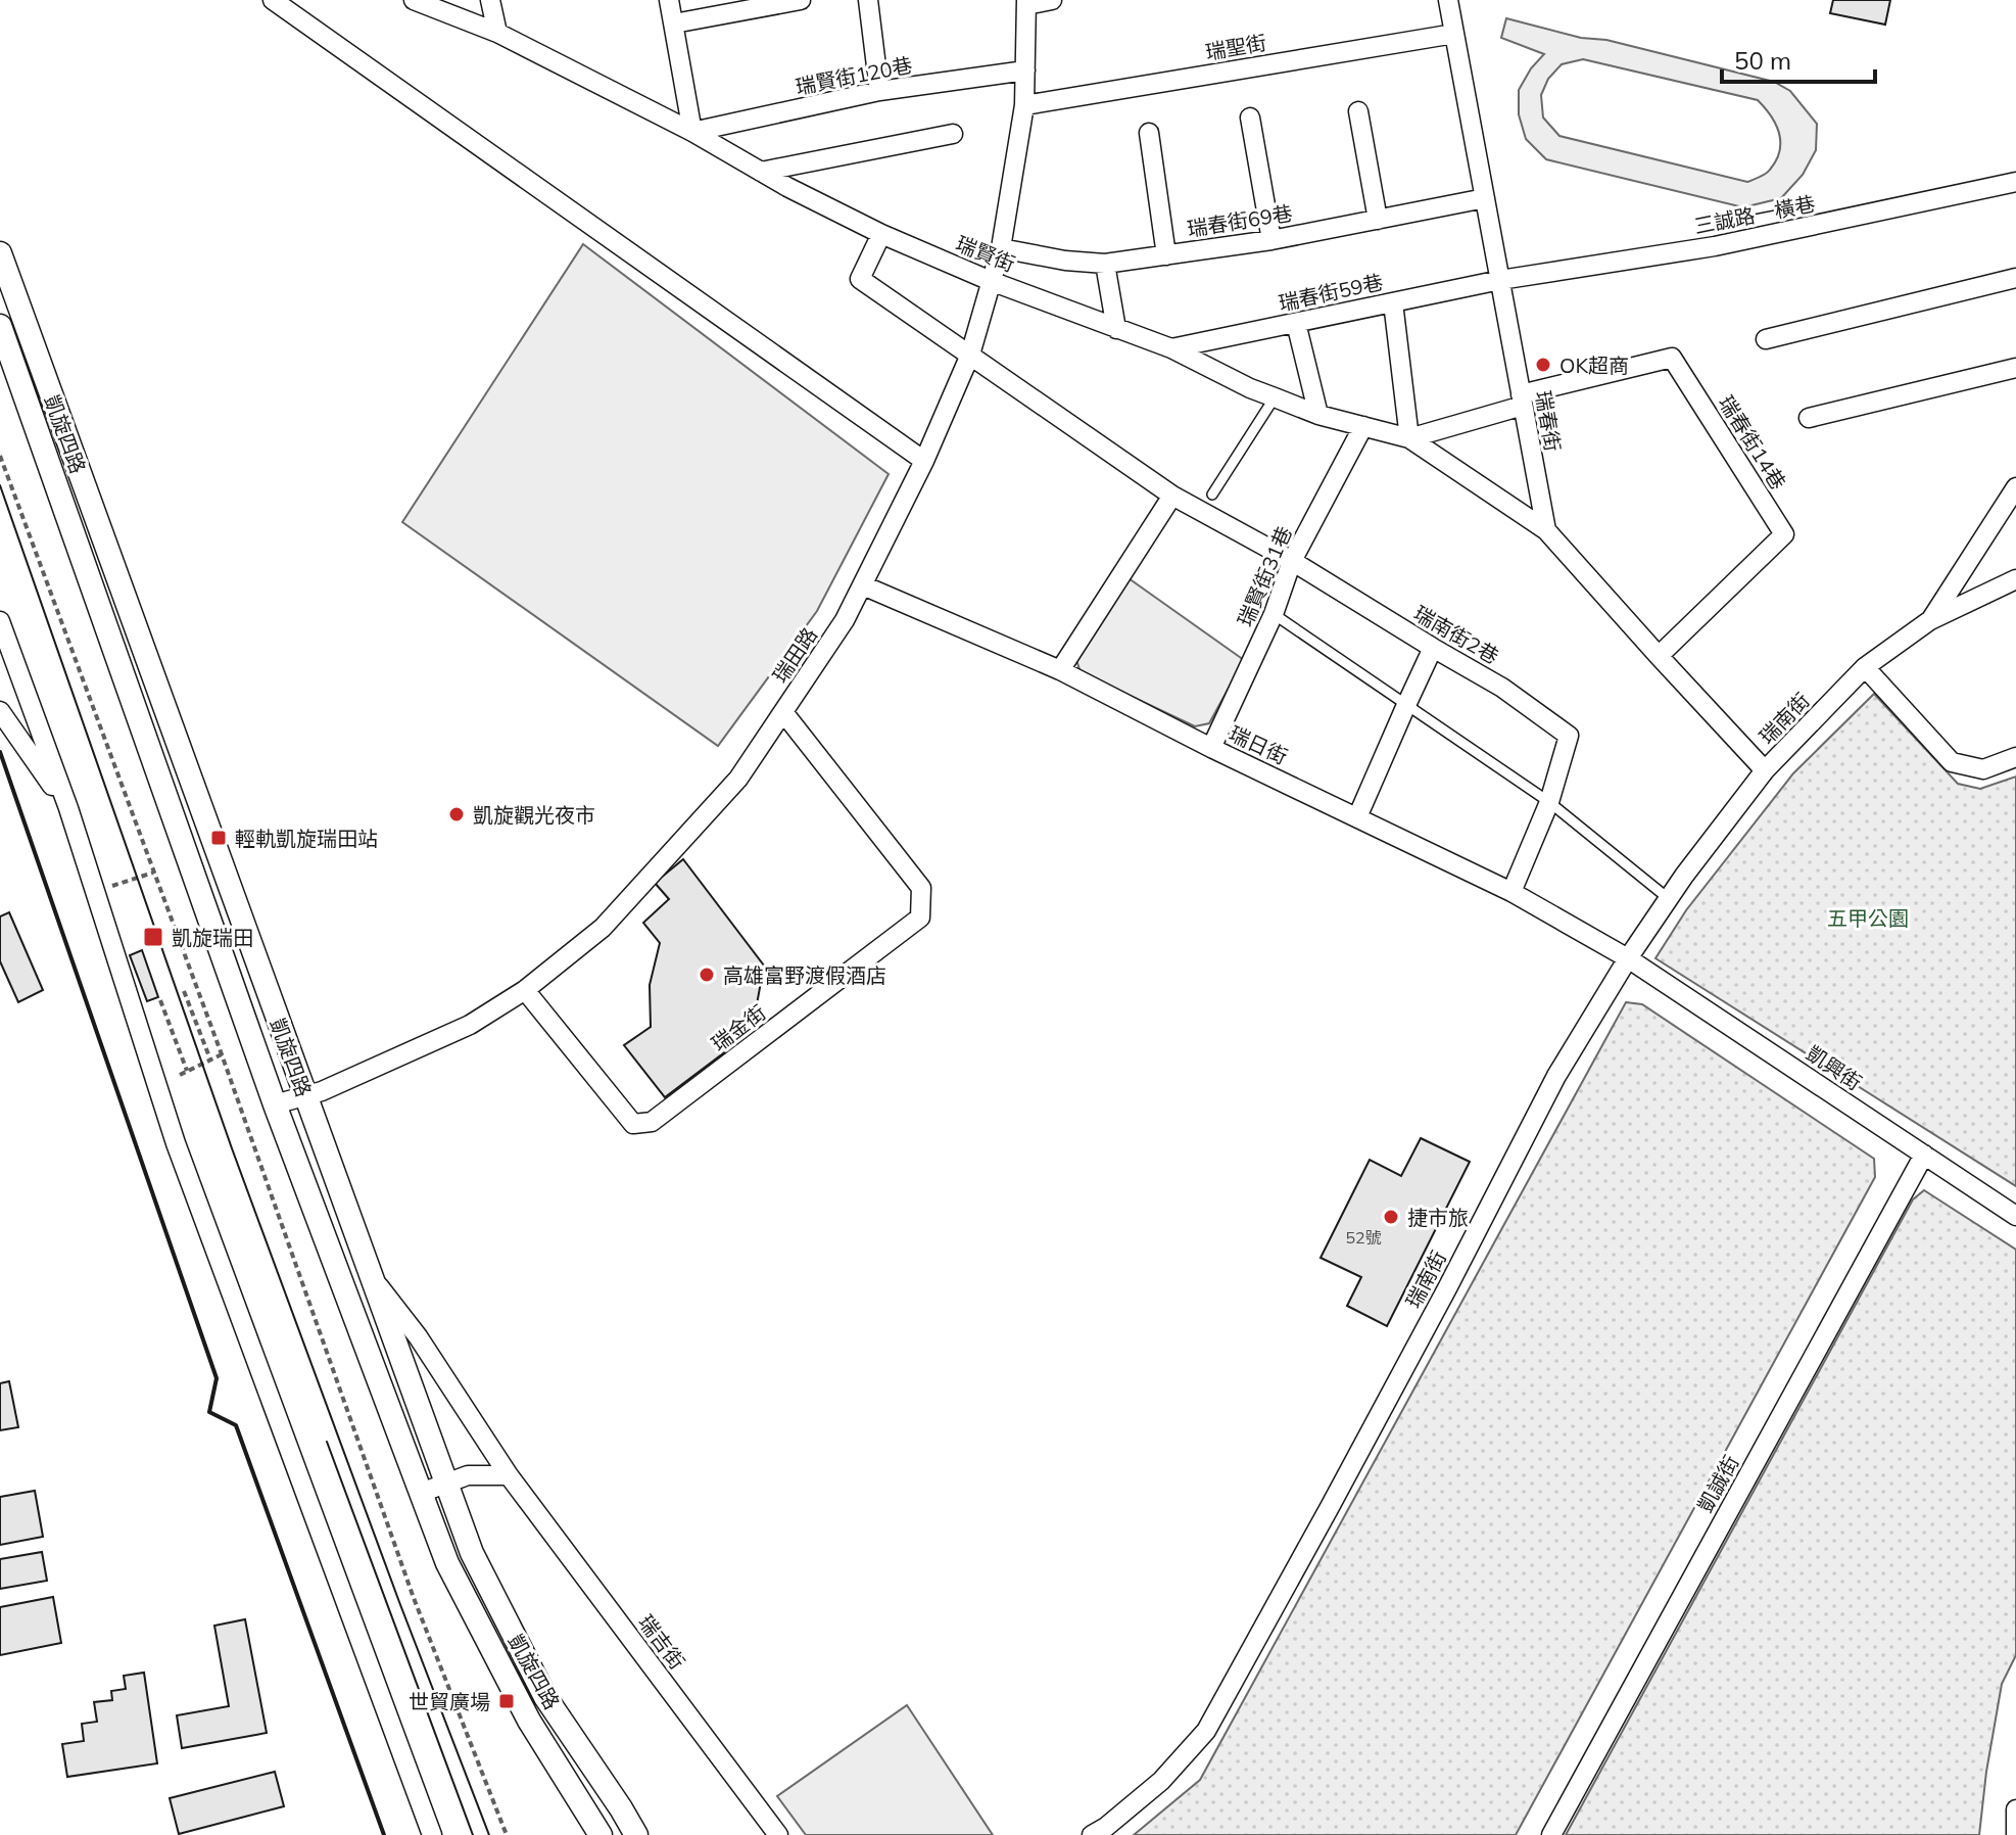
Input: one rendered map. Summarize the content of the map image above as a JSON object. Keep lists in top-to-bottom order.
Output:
{
  "streets": {
    "street": [
      "瑞聖街",
      "瑞賢街120巷",
      "三誠路一橫巷",
      "瑞春街69巷",
      "瑞賢街",
      "瑞春街59巷",
      "瑞春街",
      "凱旋四路",
      "瑞春街14巷",
      "瑞賢街31巷",
      "瑞南街2巷",
      "瑞田路",
      "瑞南街",
      "瑞日街",
      "瑞金街",
      "凱興街",
      "凱誠街",
      "瑞吉街"
    ]
  },
  "crossings": [
    ["瑞聖街", "瑞春街"],
    ["瑞聖街", "瑞田路"],
    ["瑞賢街120巷", "瑞賢街"],
    ["瑞賢街120巷", "瑞田路"],
    ["三誠路一橫巷", "瑞春街59巷"],
    ["三誠路一橫巷", "瑞春街"],
    ["瑞春街69巷", "瑞春街"],
    ["瑞春街69巷", "瑞田路"],
    ["瑞賢街", "瑞春街59巷"],
    ["瑞賢街", "瑞春街"],
    ["瑞賢街", "瑞賢街31巷"],
    ["瑞賢街", "瑞南街2巷"],
    ["瑞賢街", "瑞田路"],
    ["瑞春街59巷", "瑞春街"],
    ["瑞春街", "瑞春街14巷"],
    ["凱旋四路", "瑞田路"],
    ["凱旋四路", "瑞吉街"],
    ["瑞賢街31巷", "瑞南街2巷"],
    ["瑞賢街31巷", "瑞日街"],
    ["瑞南街2巷", "瑞田路"],
    ["瑞南街2巷", "瑞日街"],
    ["瑞田路", "瑞日街"],
    ["瑞田路", "瑞金街"],
    ["瑞南街", "瑞日街"],
    ["瑞南街", "凱興街"],
    ["瑞日街", "凱興街"],
    ["凱興街", "凱誠街"]
  ],
  "parks": ["五甲公園"],
  "places": {
    "other": [
      "OK超商",
      "凱旋觀光夜市",
      "高雄富野渡假酒店",
      "捷市旅"
    ],
    "transit": ["輕軌凱旋瑞田站", "凱旋瑞田", "世貿廣場"]
  },
  "house_numbers": ["52號"],
  "scale_bar": "50 m"
}
